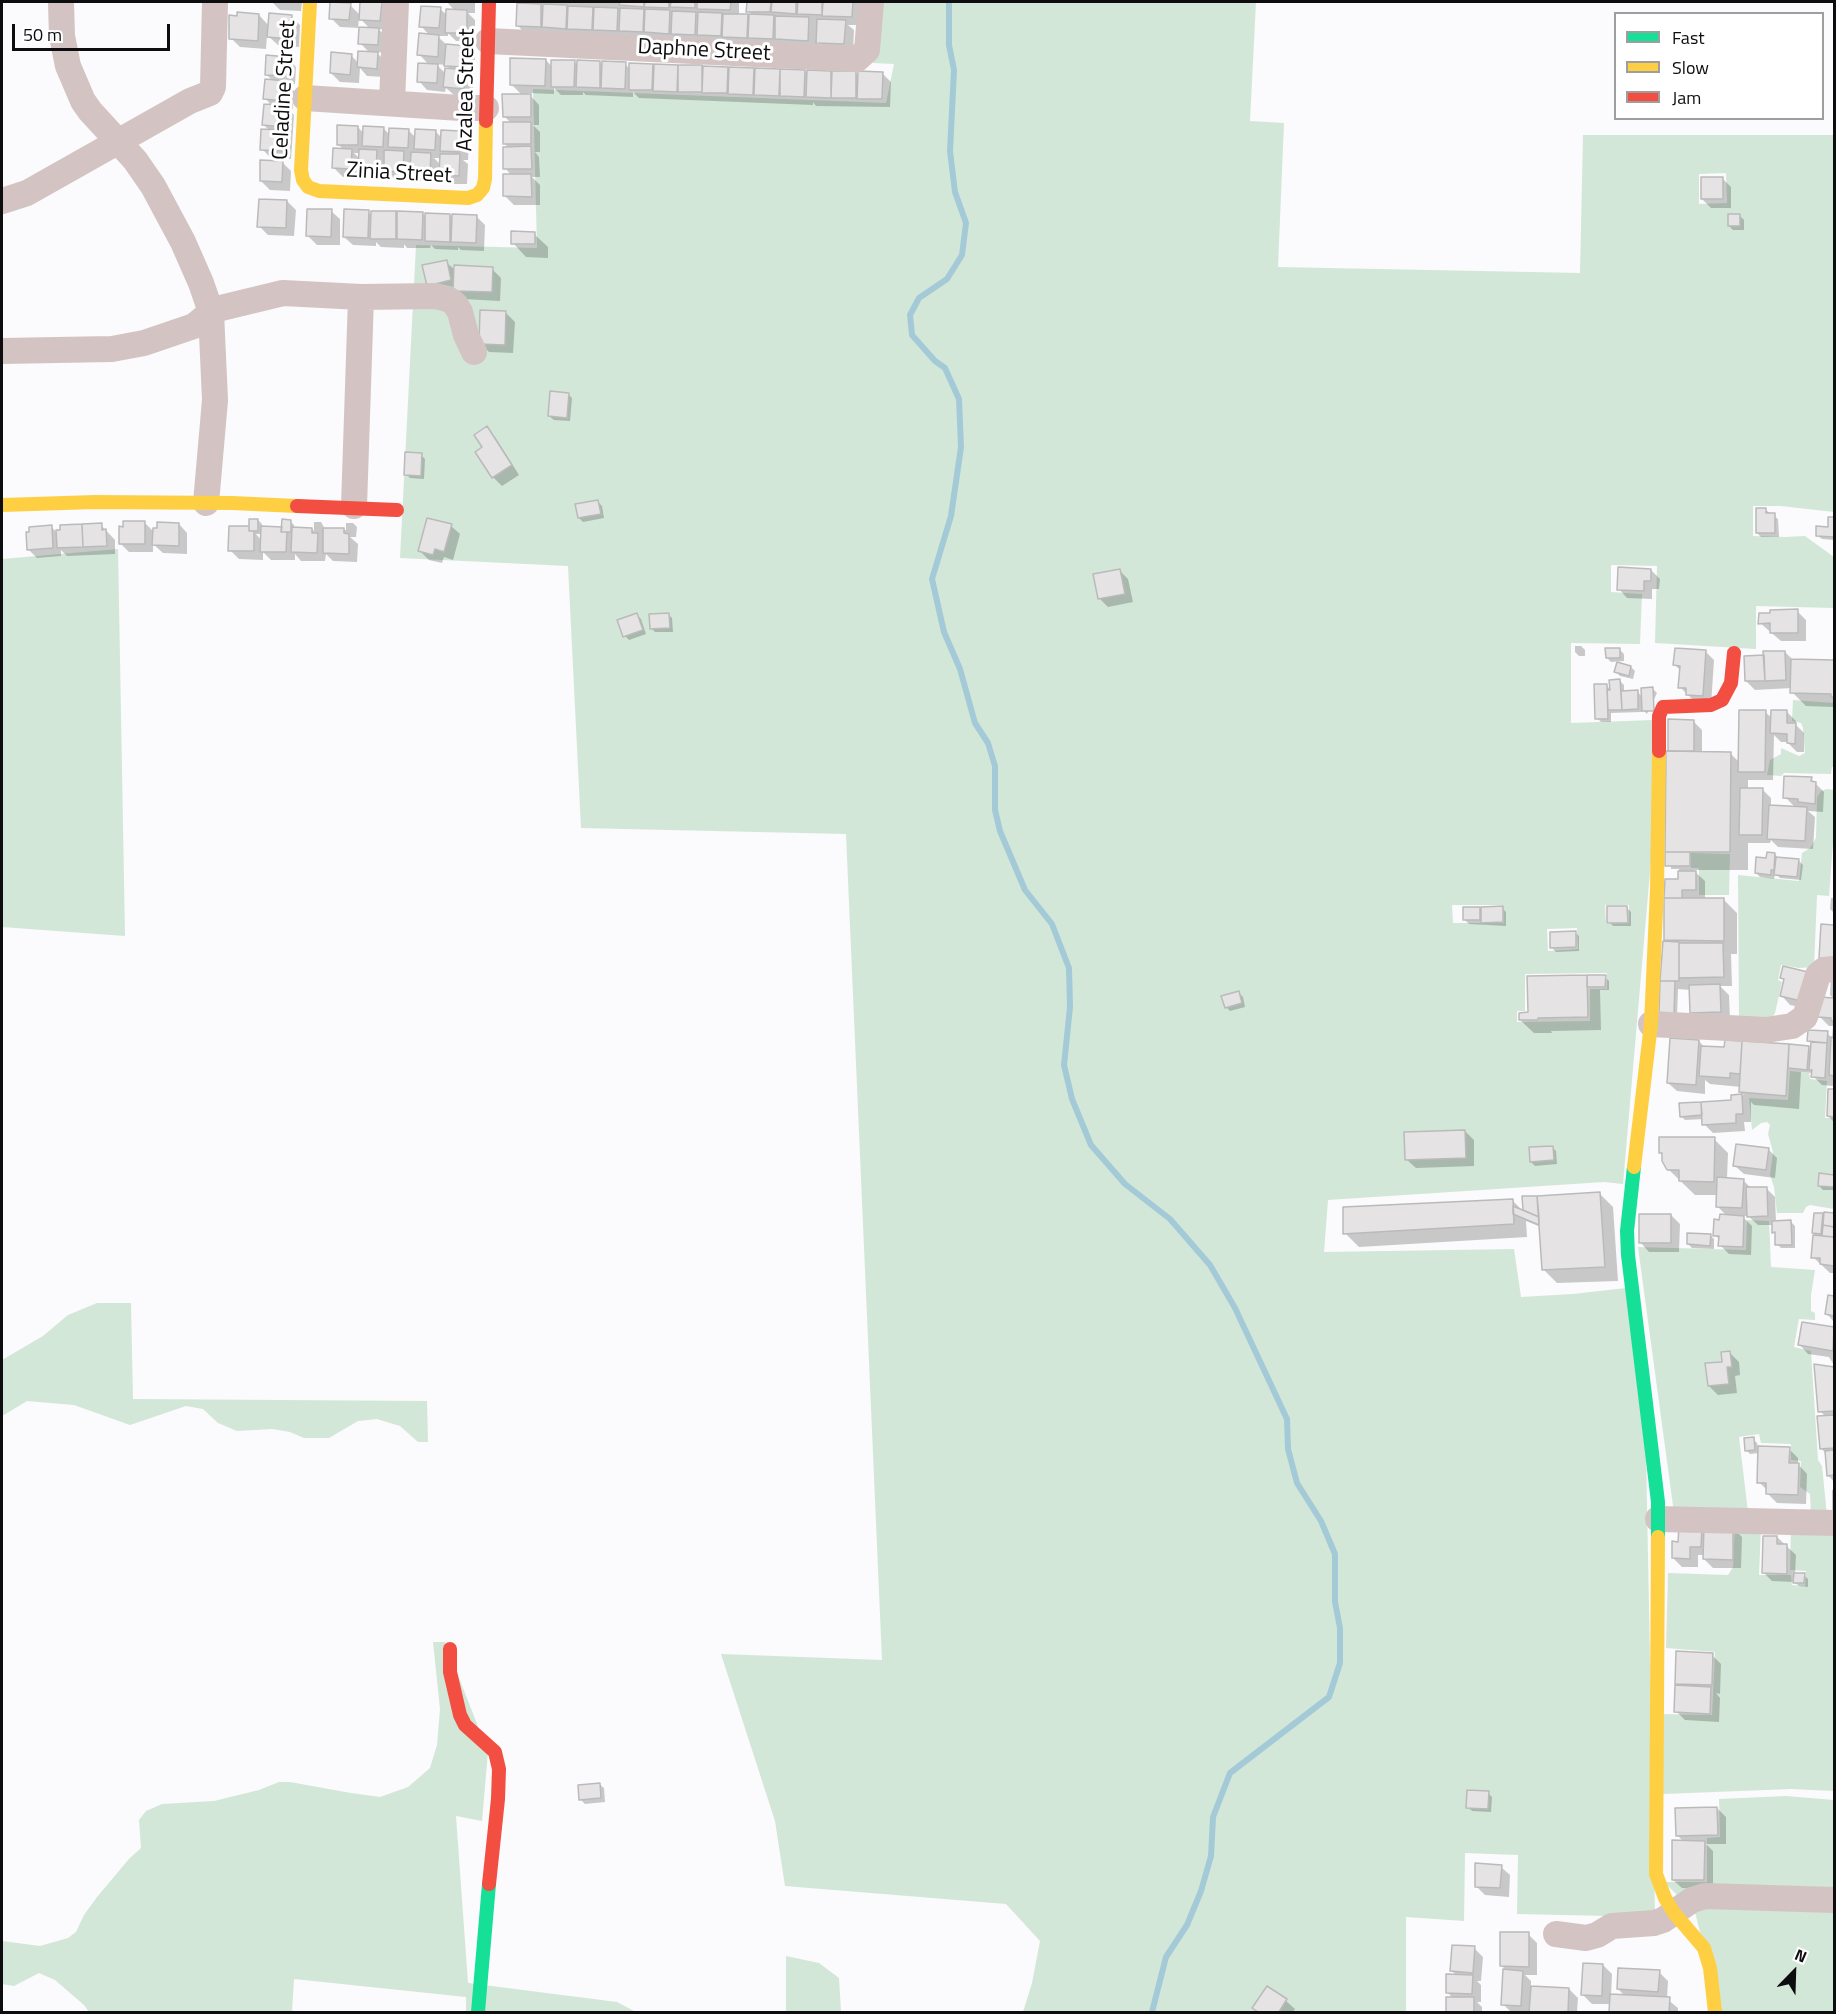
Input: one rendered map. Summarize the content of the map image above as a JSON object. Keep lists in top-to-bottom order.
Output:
{
  "streets": {
    "street": [
      "Daphne Street",
      "Celadine Street",
      "Azalea Street",
      "Zinia Street"
    ]
  },
  "crossings": [
    ["Daphne Street", "Azalea Street"],
    ["Celadine Street", "Zinia Street"],
    ["Azalea Street", "Zinia Street"]
  ],
  "legend": ["Fast", "Slow", "Jam"],
  "scale_bar": "50 m",
  "north": "top right"
}
